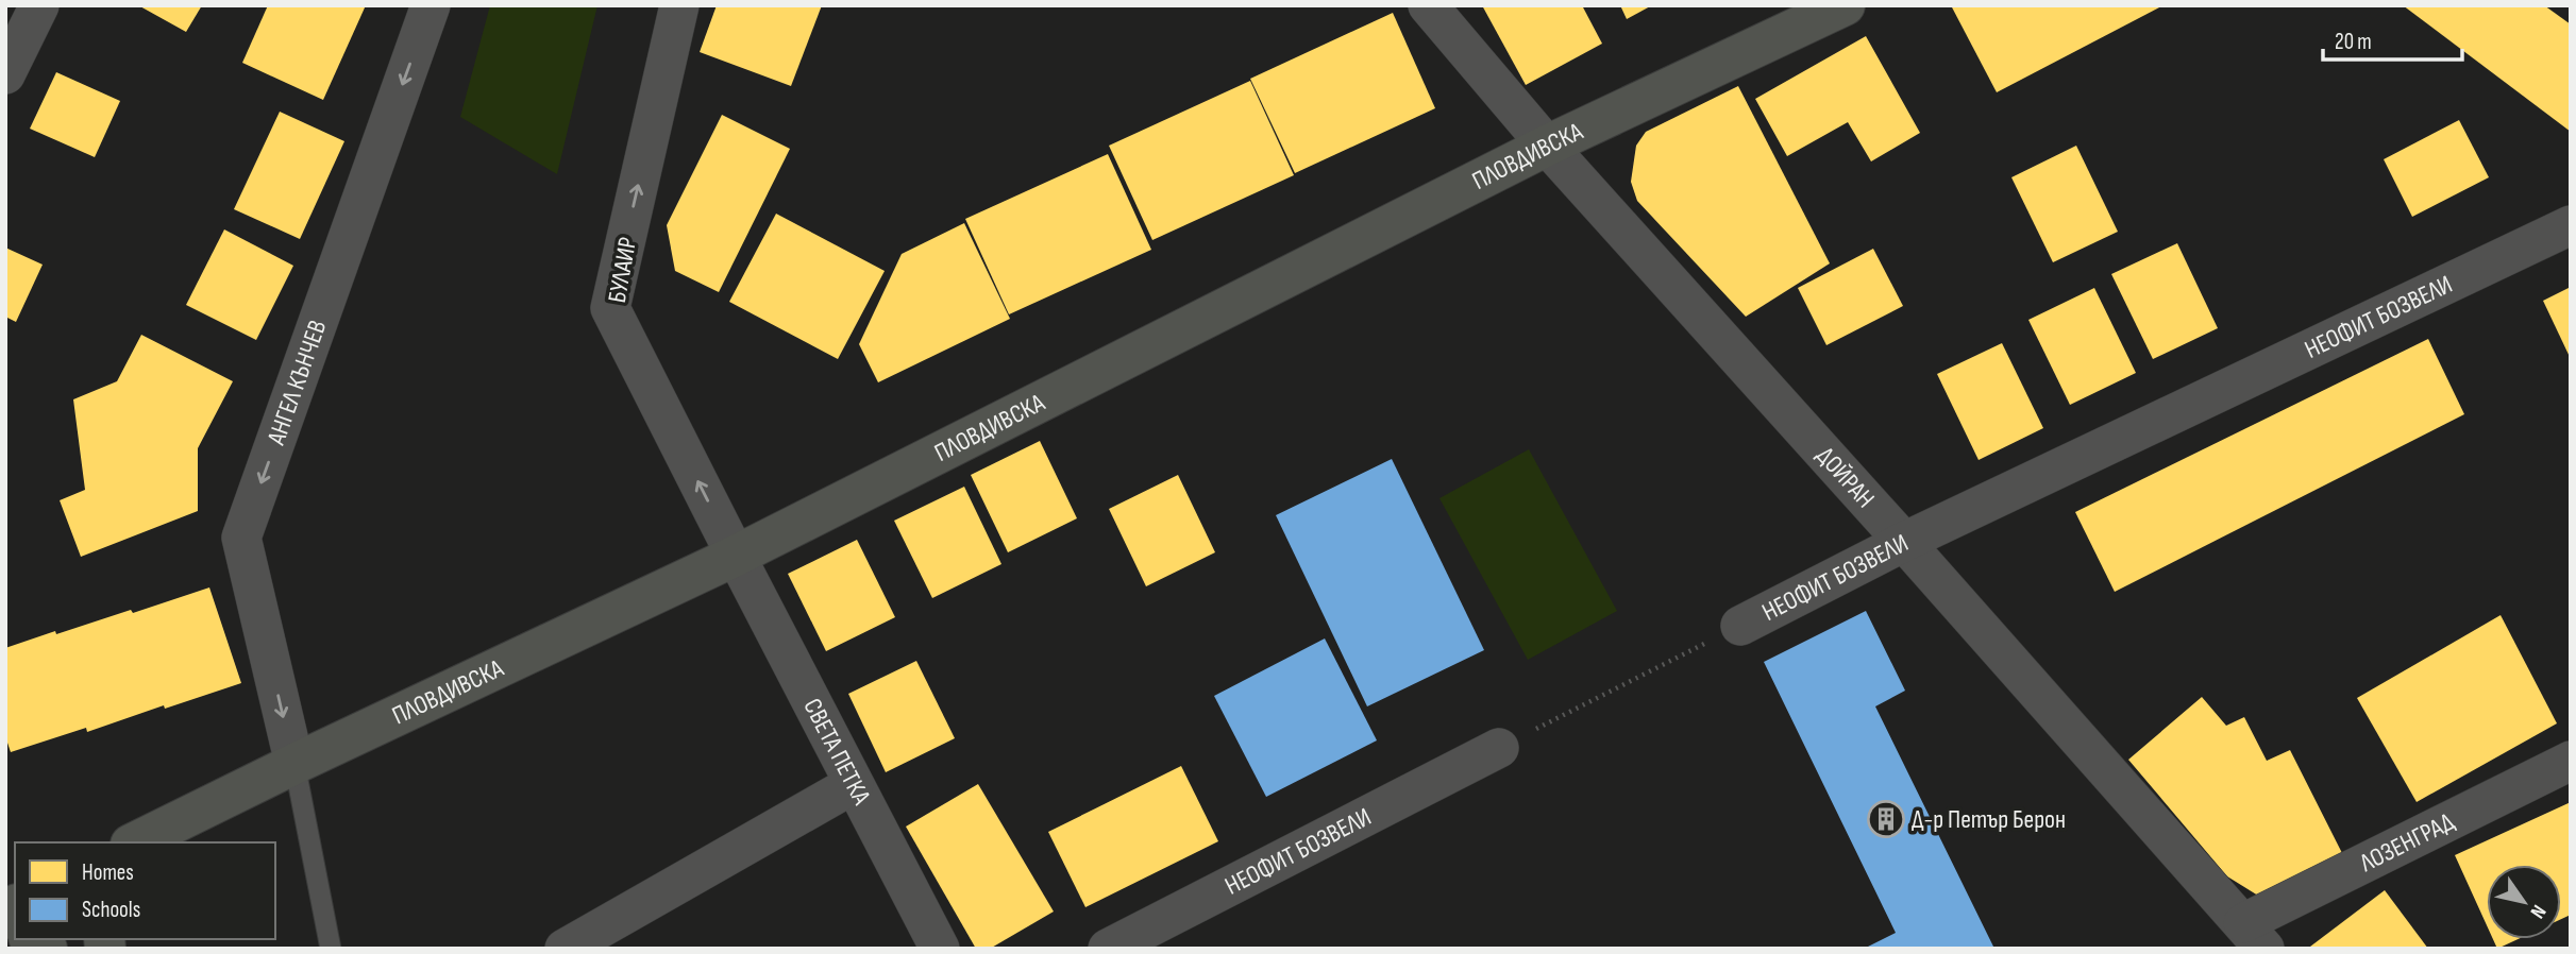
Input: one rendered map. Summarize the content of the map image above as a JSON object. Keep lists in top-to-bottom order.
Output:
{
  "streets": {
    "street": [
      "ПЛОВДИВСКА",
      "БУЛАИР",
      "НЕОФИТ БОЗВЕЛИ",
      "АНГЕЛ КЪНЧЕВ",
      "ДОЙРАН",
      "СВЕТА ПЕТКА",
      "ЛОЗЕНГРАД"
    ]
  },
  "crossings": [
    ["ПЛОВДИВСКА", "БУЛАИР"],
    ["ПЛОВДИВСКА", "АНГЕЛ КЪНЧЕВ"],
    ["ПЛОВДИВСКА", "ДОЙРАН"],
    ["ПЛОВДИВСКА", "СВЕТА ПЕТКА"],
    ["БУЛАИР", "СВЕТА ПЕТКА"],
    ["НЕОФИТ БОЗВЕЛИ", "ДОЙРАН"],
    ["ДОЙРАН", "ЛОЗЕНГРАД"]
  ],
  "one_way": ["БУЛАИР", "АНГЕЛ КЪНЧЕВ"],
  "places": {
    "building": ["Д-р Петър Берон"]
  },
  "legend": ["Homes", "Schools"],
  "scale_bar": "20 m",
  "north": "bottom right"
}
